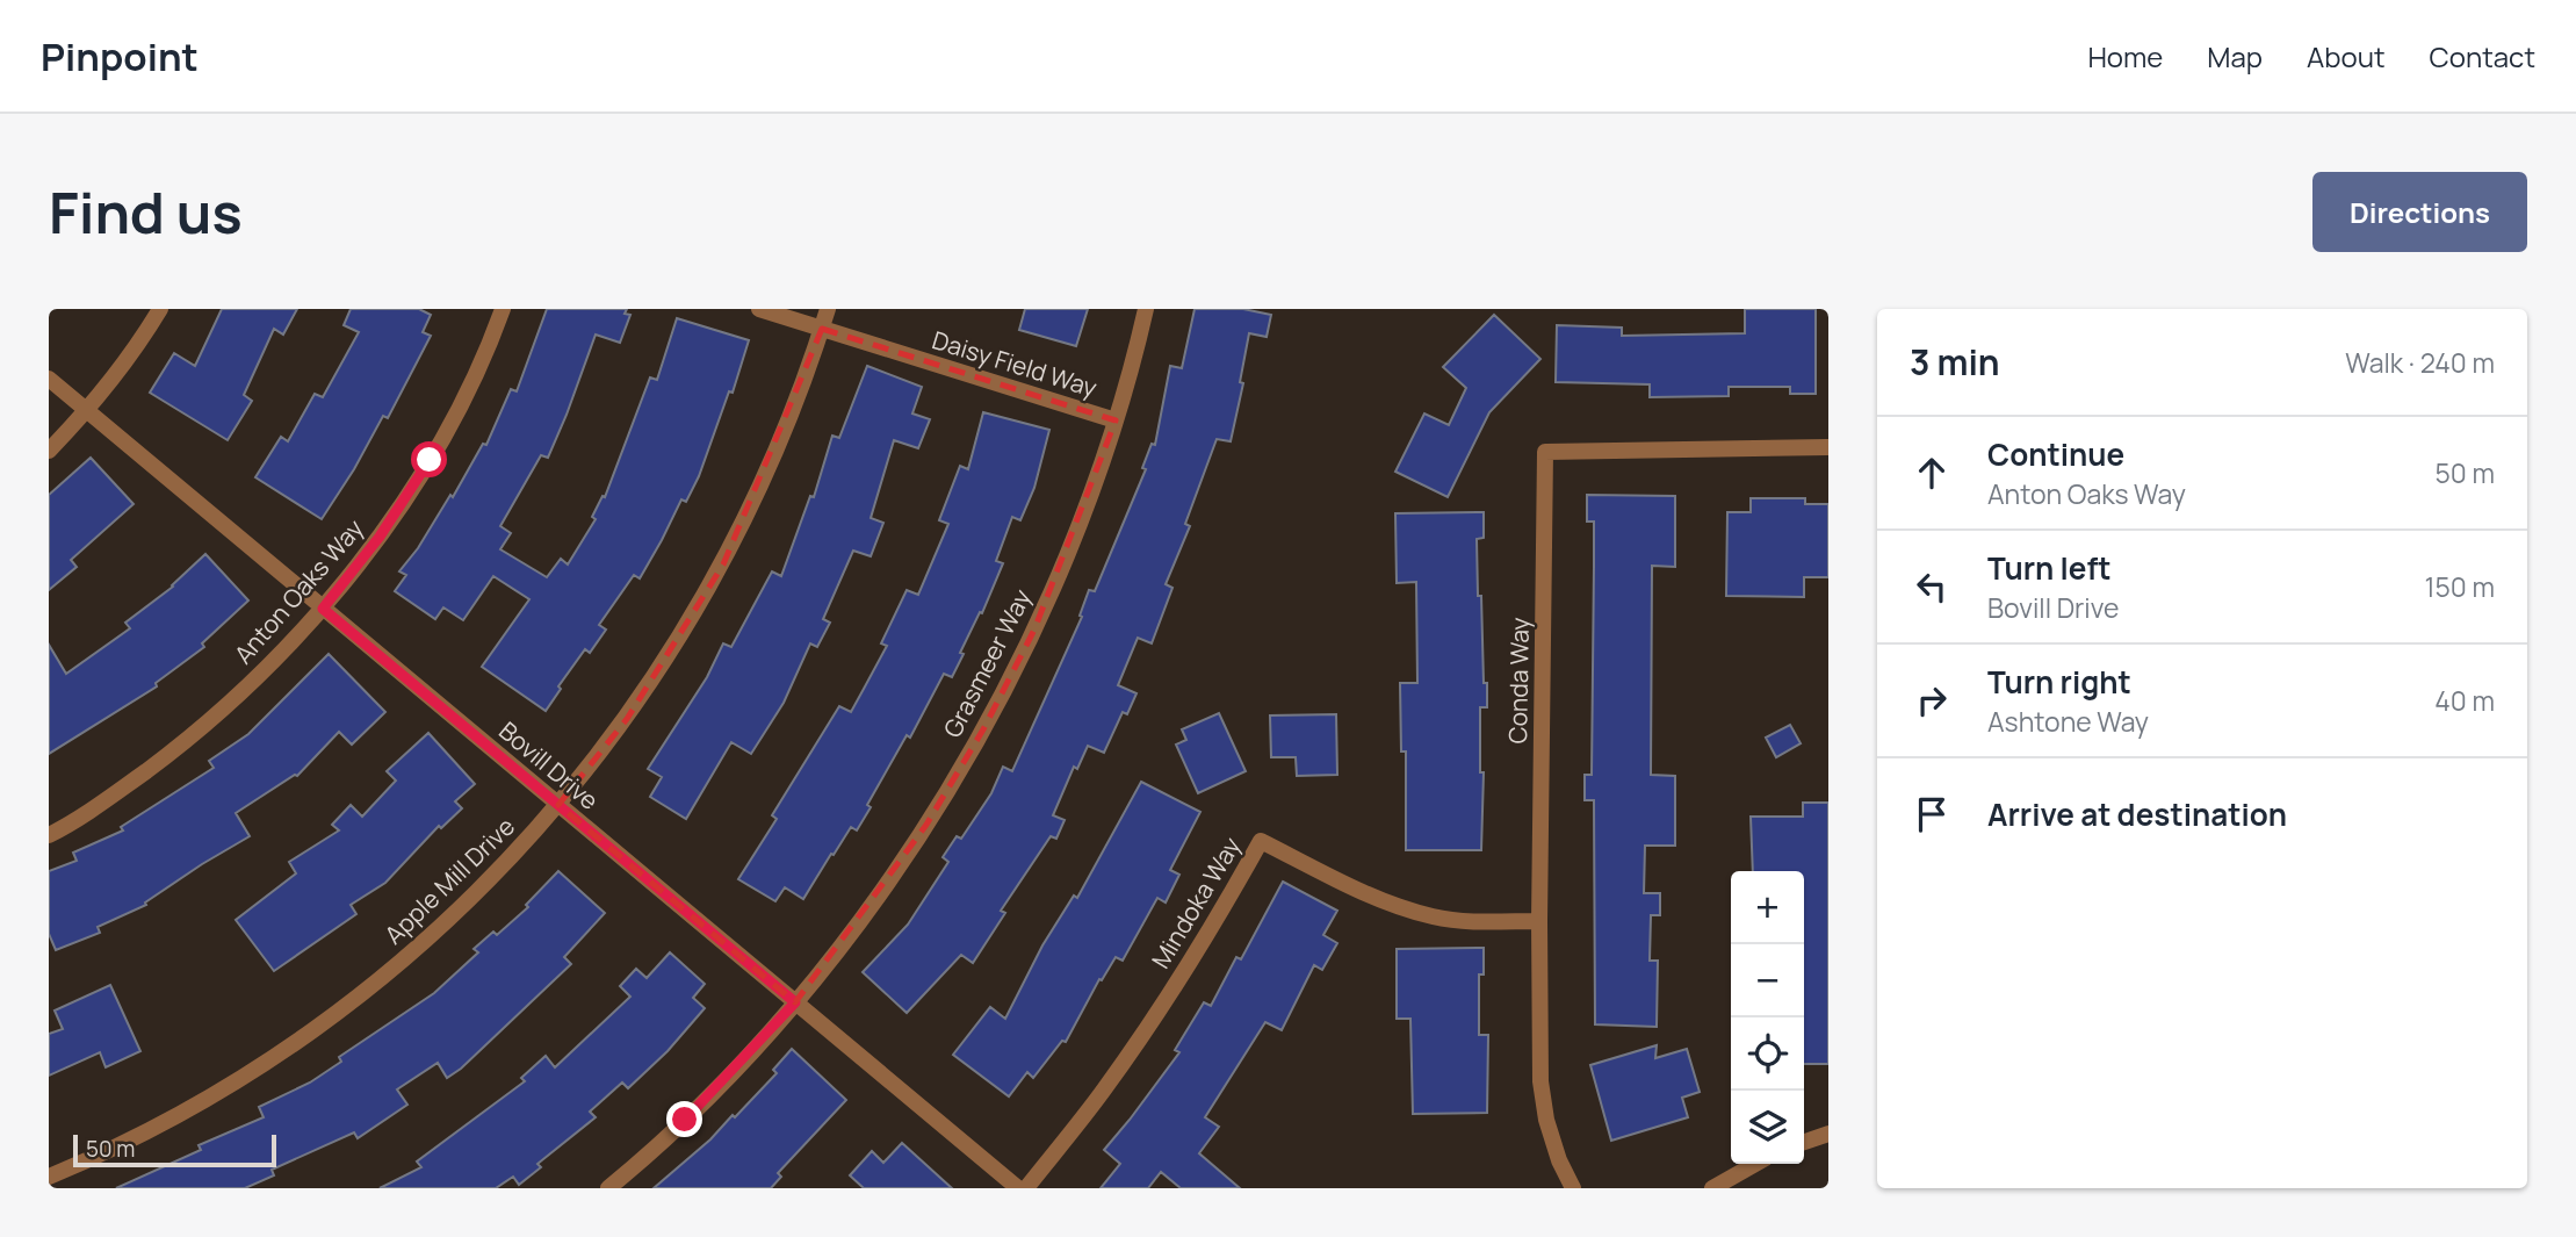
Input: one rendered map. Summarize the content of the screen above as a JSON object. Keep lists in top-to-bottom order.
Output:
{
  "streets": {
    "street": [
      "Daisy Field Way",
      "Anton Oaks Way",
      "Grasmeer Way",
      "Conda Way",
      "Bovill Drive",
      "Apple Mill Drive",
      "Mindoka Way"
    ]
  },
  "crossings": [
    ["Daisy Field Way", "Grasmeer Way"],
    ["Daisy Field Way", "Apple Mill Drive"],
    ["Anton Oaks Way", "Bovill Drive"],
    ["Grasmeer Way", "Bovill Drive"],
    ["Conda Way", "Mindoka Way"],
    ["Bovill Drive", "Apple Mill Drive"]
  ],
  "scale_bar": "50 m",
  "page": {
    "header": "Pinpoint",
    "nav": [
      "Home",
      "Map",
      "About",
      "Contact"
    ],
    "buttons": "Directions",
    "title": "Find us",
    "heading": ["3 min", "Walk · 240 m"],
    "list": [
      ["Continue", "Anton Oaks Way", "50 m"],
      ["Turn left", "Bovill Drive", "150 m"],
      ["Turn right", "Ashtone Way", "40 m"],
      "Arrive at destination"
    ],
    "map_buttons": ["+", "−"],
    "scale": "50 m"
  }
}
